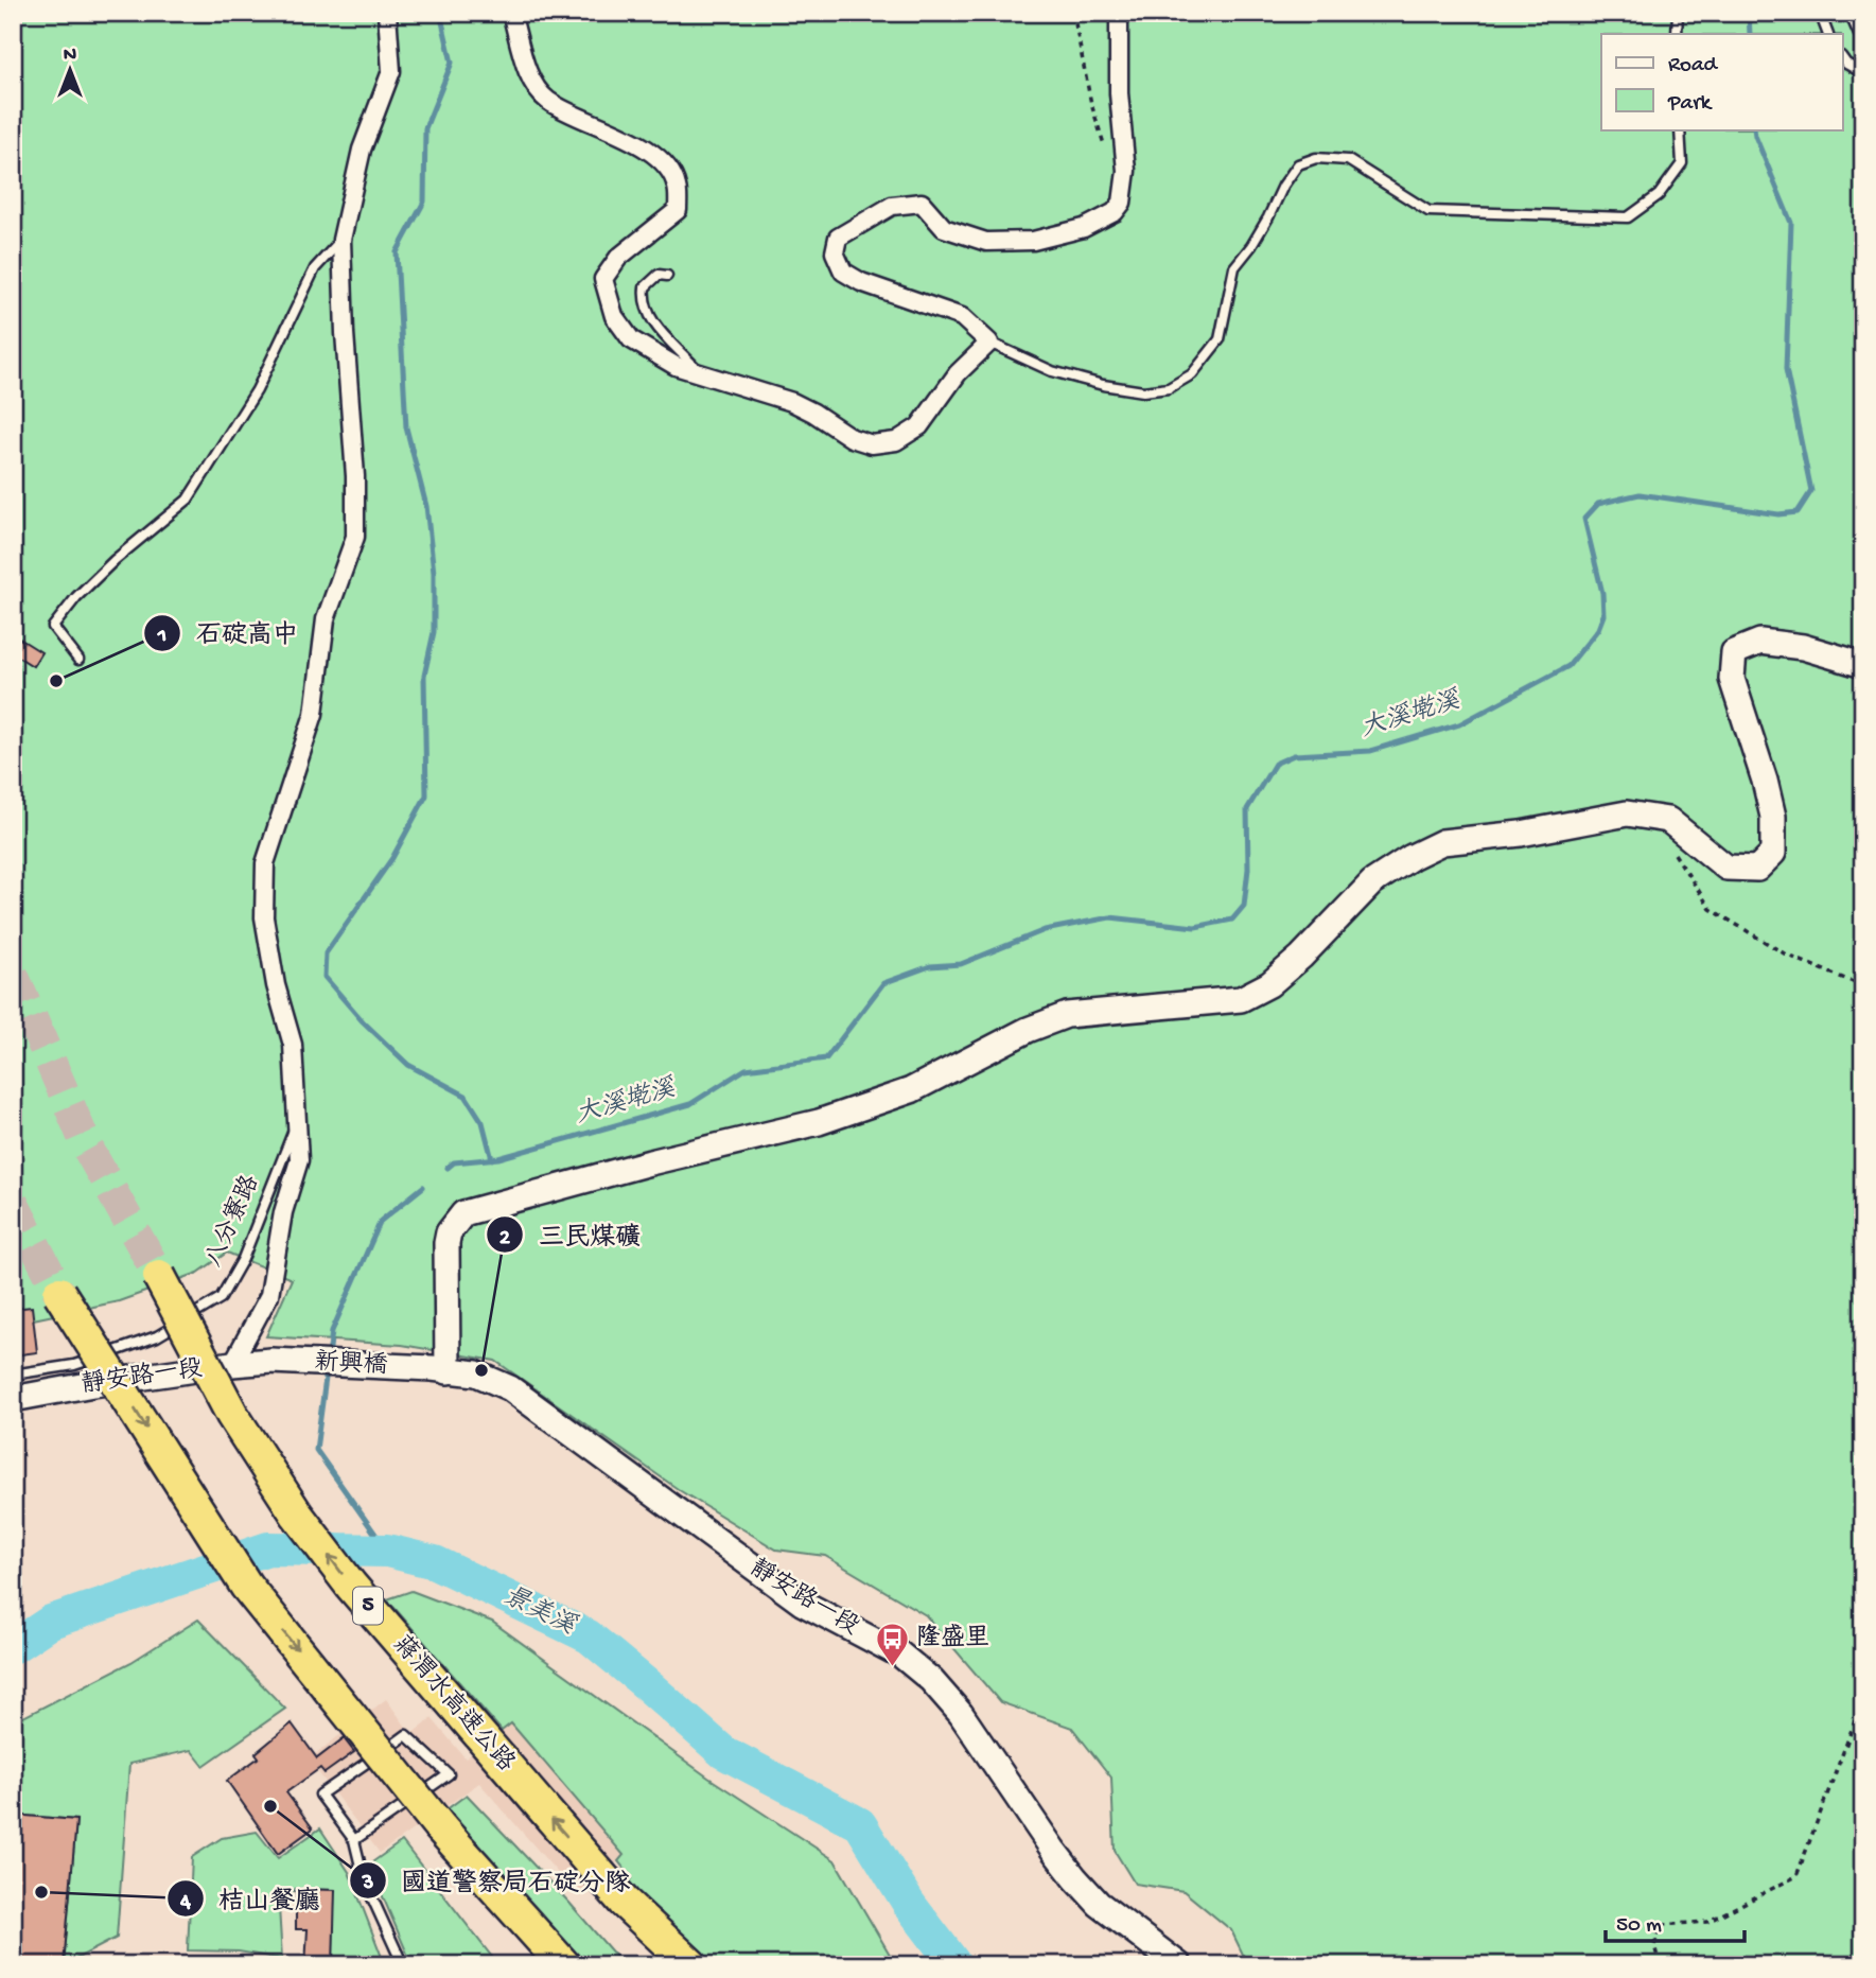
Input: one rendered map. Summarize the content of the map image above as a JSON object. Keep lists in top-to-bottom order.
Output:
{
  "streets": {
    "highway": ["5", "蔣渭水高速公路"],
    "street": ["新興橋", "靜安路一段"],
    "lane": ["八分寮路"]
  },
  "crossings": [
    ["新興橋", "靜安路一段"]
  ],
  "water": ["大溪墘溪", "景美溪"],
  "places": {
    "other": [
      "石碇高中",
      "三民煤礦",
      "國道警察局石碇分隊",
      "桔山餐廳"
    ],
    "bus stop": ["隆盛里"]
  },
  "legend": ["Road", "Park"],
  "scale_bar": "50 m",
  "north": "top"
}
